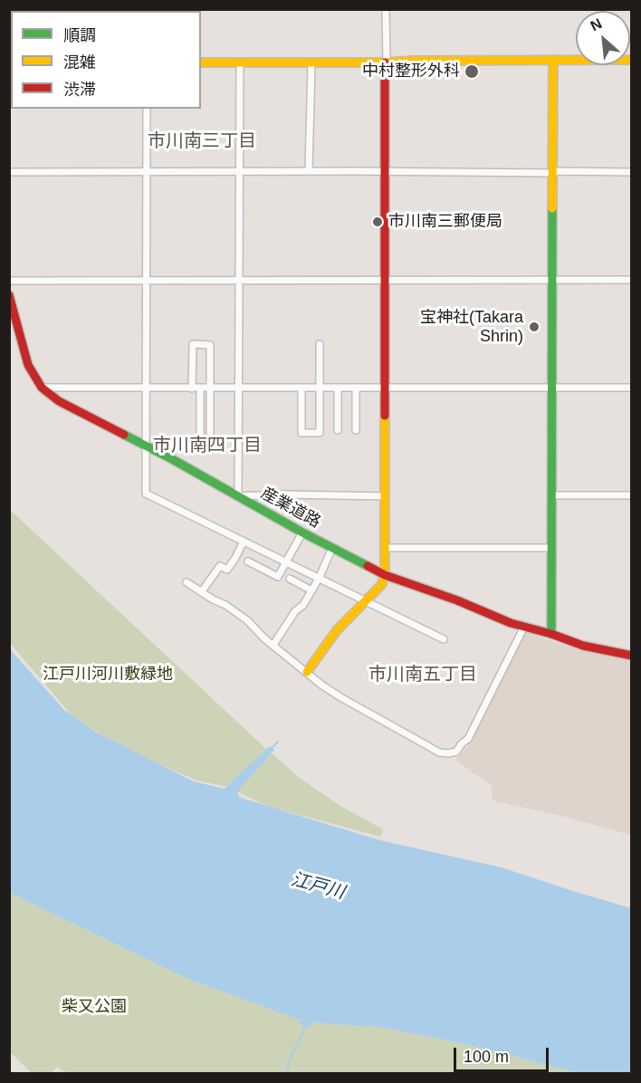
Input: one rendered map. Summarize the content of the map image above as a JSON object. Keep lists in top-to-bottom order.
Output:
{
  "streets": {
    "street": ["産業道路"]
  },
  "districts": ["市川南三丁目", "市川南四丁目", "市川南五丁目"],
  "water": ["江戸川"],
  "parks": ["江戸川河川敷緑地", "柴又公園"],
  "places": ["中村整形外科", "市川南三郵便局", "宝神社(Takara Shrin)"],
  "legend": ["順調", "混雑", "渋滞"],
  "scale_bar": "100 m",
  "north": "top left"
}
